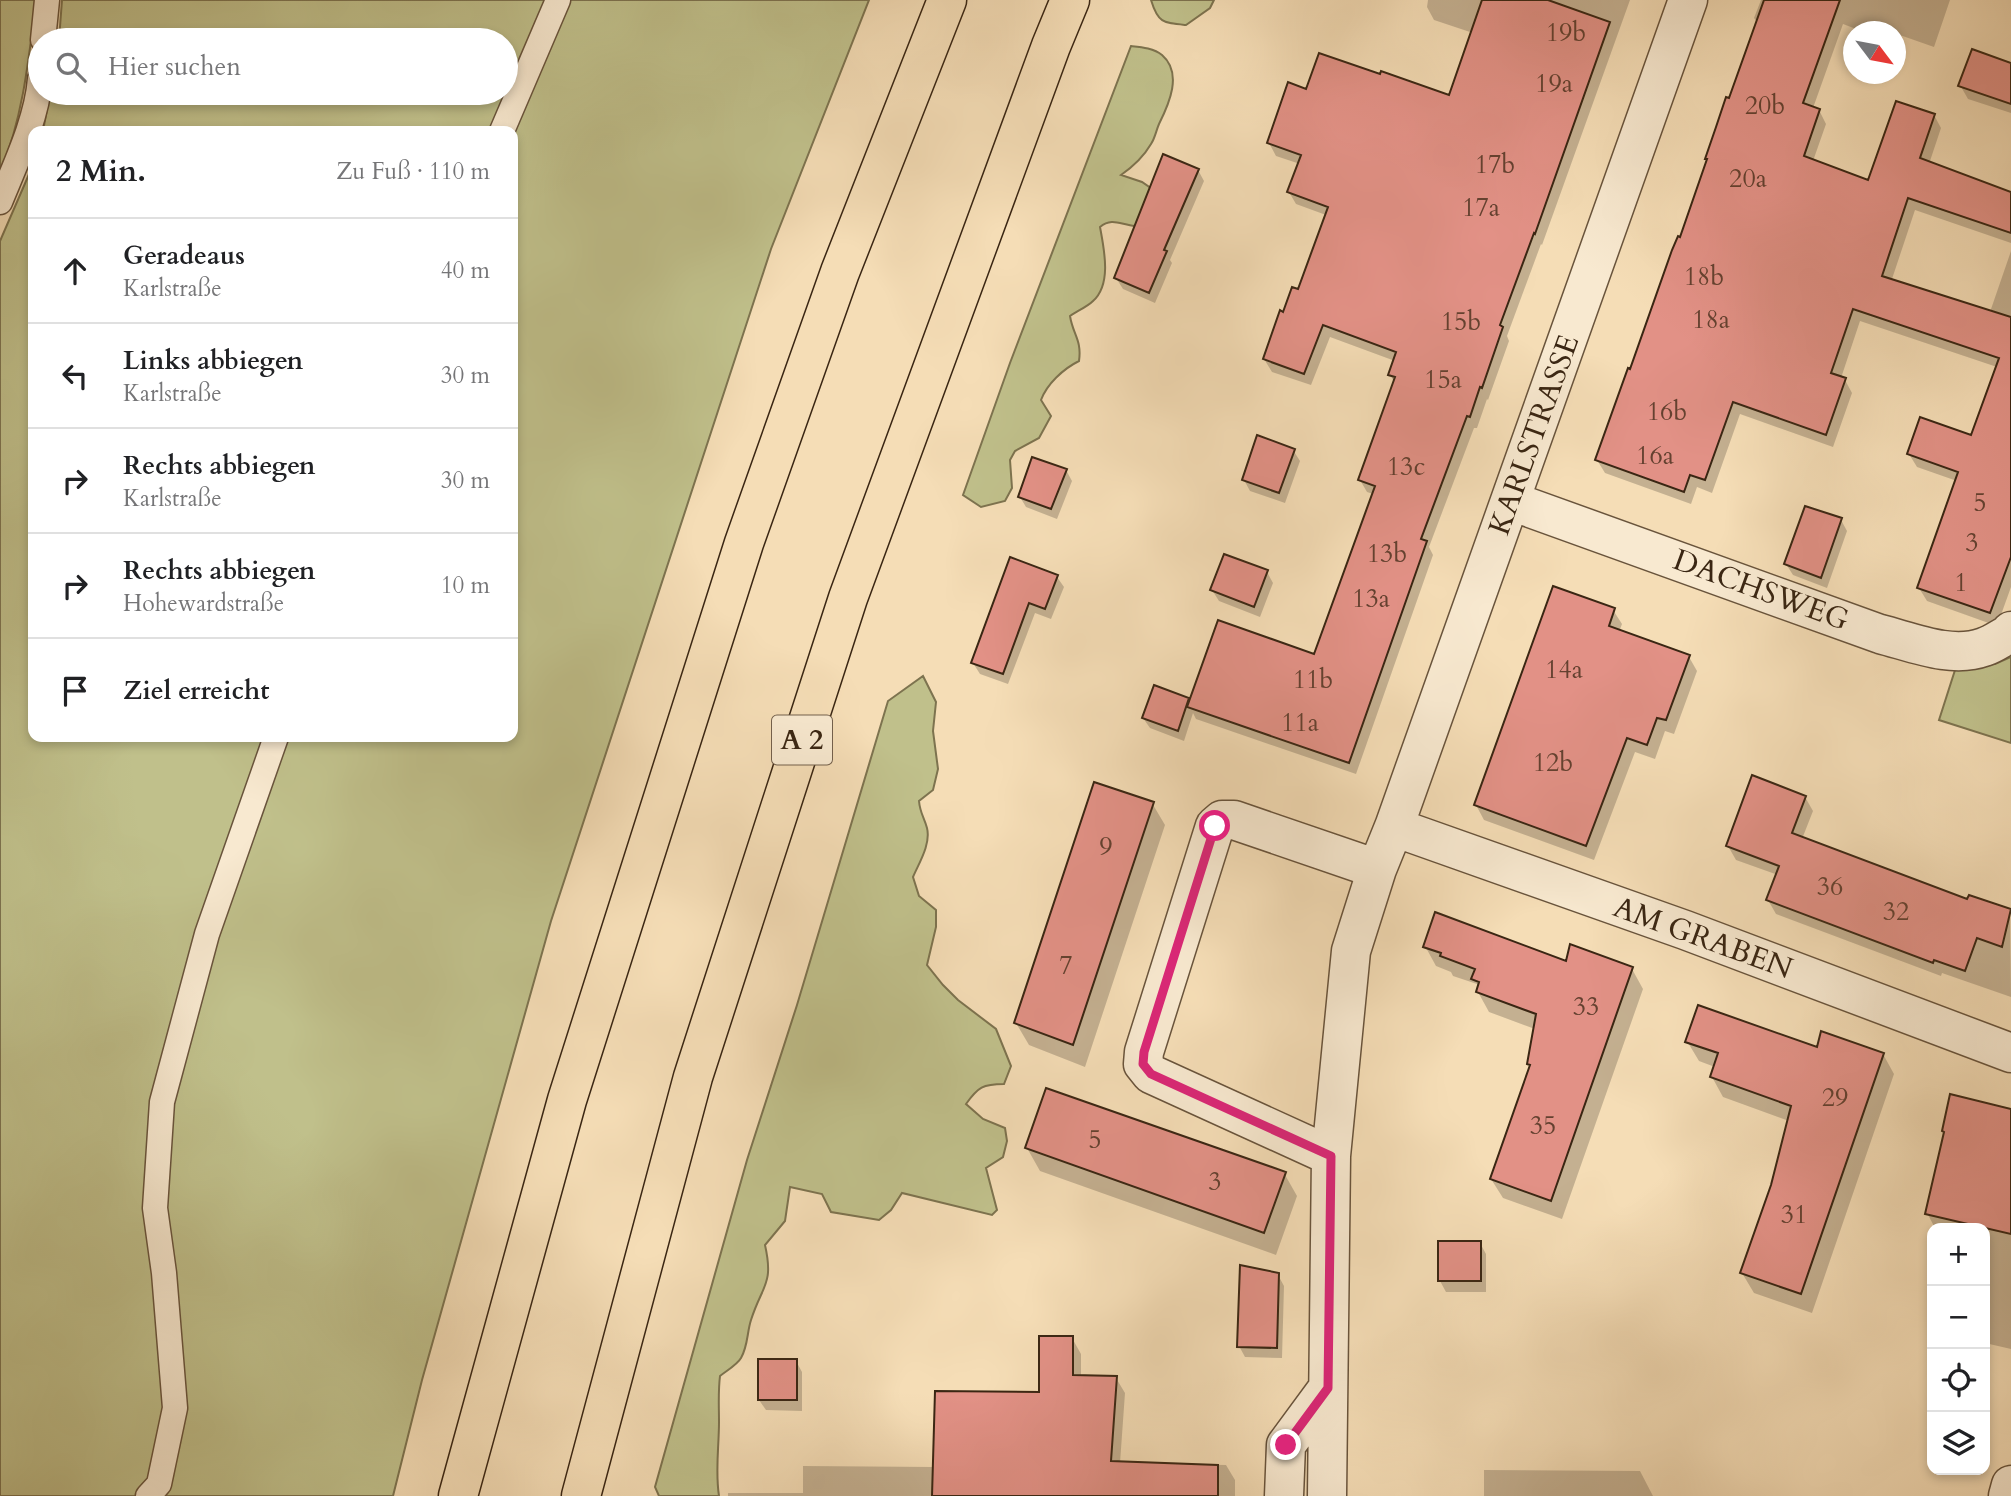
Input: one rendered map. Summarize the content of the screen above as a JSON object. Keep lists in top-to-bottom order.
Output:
{
  "streets": {
    "highway": ["A 2"],
    "street": ["KARLSTRASSE", "DACHSWEG", "AM GRABEN"]
  },
  "crossings": [
    ["KARLSTRASSE", "DACHSWEG"],
    ["KARLSTRASSE", "AM GRABEN"]
  ],
  "house_numbers": [
    "19b",
    "19a",
    "20b",
    "17b",
    "20a",
    "17a",
    "18b",
    "18a",
    "15b",
    "15a",
    "16b",
    "16a",
    "13c",
    "5",
    "3",
    "13b",
    "1",
    "13a",
    "14a",
    "11b",
    "11a",
    "12b",
    "9",
    "36",
    "32",
    "7",
    "33",
    "29",
    "35",
    "5",
    "3",
    "31"
  ],
  "north": "bottom right",
  "page": {
    "search": "Hier suchen",
    "heading": ["2 Min.", "Zu Fuß · 110 m"],
    "list": [
      ["Geradeaus", "Karlstraße", "40 m"],
      ["Links abbiegen", "Karlstraße", "30 m"],
      ["Rechts abbiegen", "Karlstraße", "30 m"],
      ["Rechts abbiegen", "Hohewardstraße", "10 m"],
      "Ziel erreicht"
    ],
    "map_buttons": ["+", "−"]
  }
}
